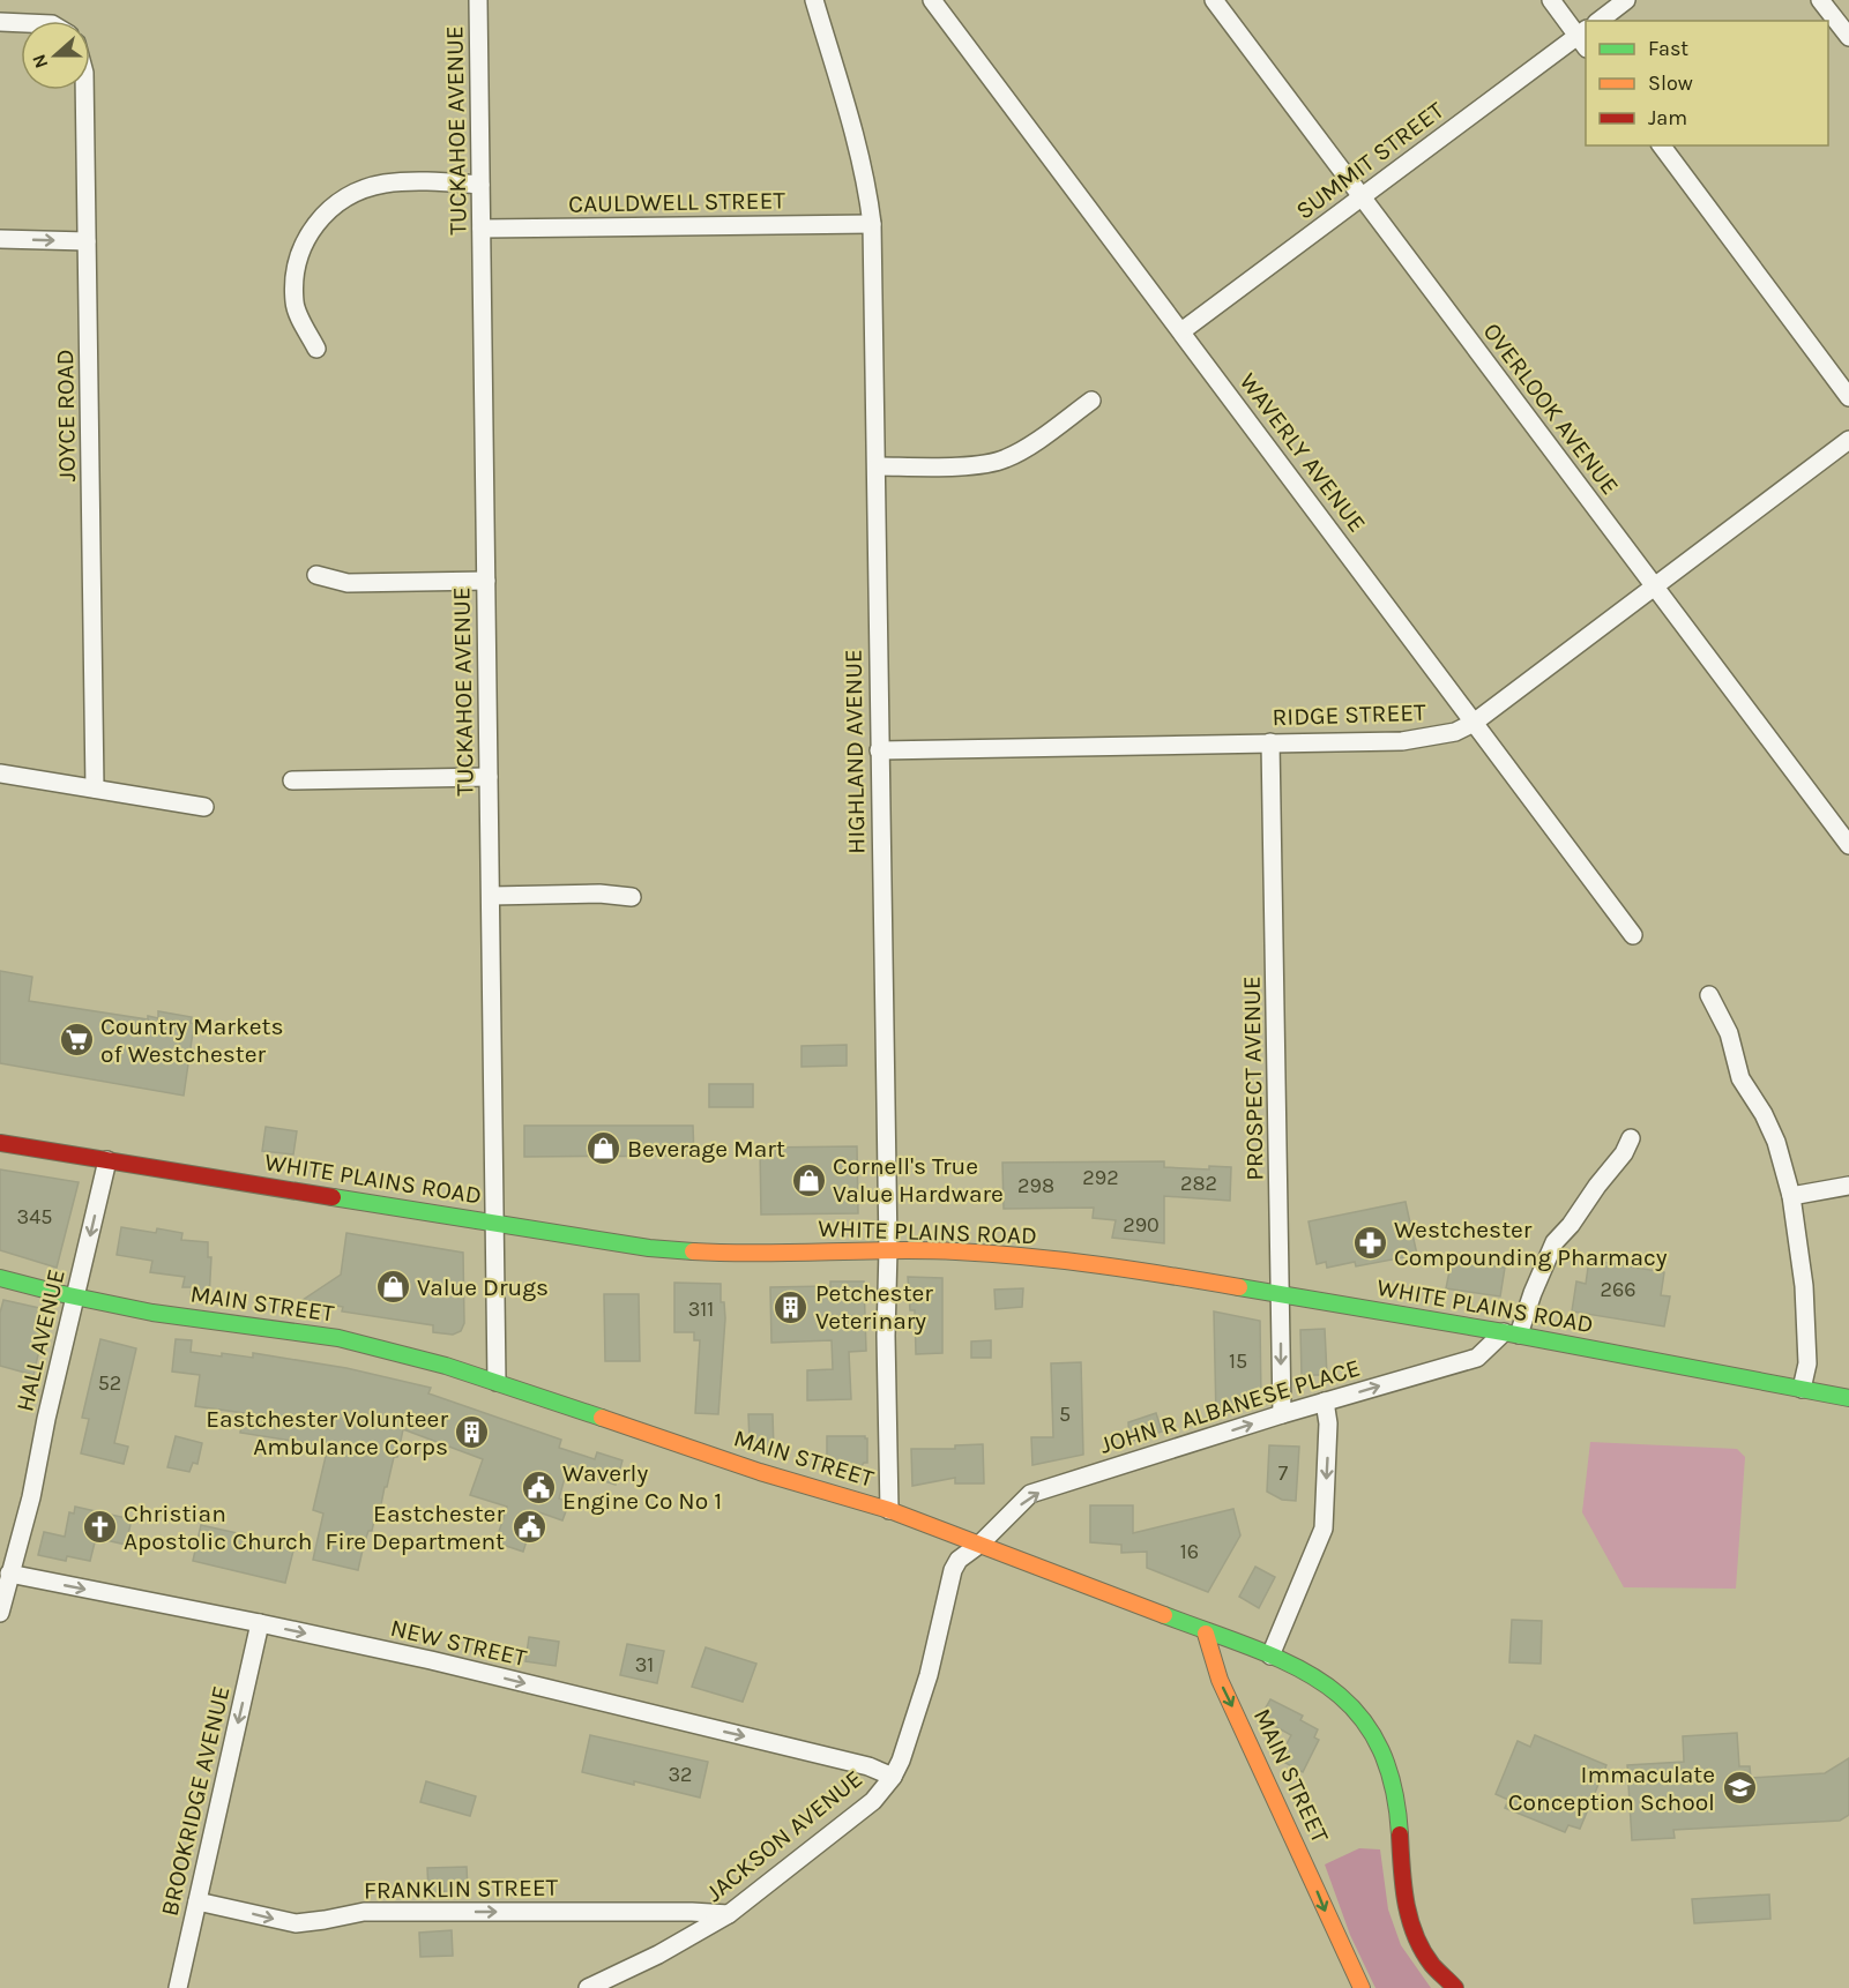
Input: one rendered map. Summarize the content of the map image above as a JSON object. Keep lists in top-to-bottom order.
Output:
{
  "streets": {
    "street": [
      "TUCKAHOE AVENUE",
      "SUMMIT STREET",
      "CAULDWELL STREET",
      "OVERLOOK AVENUE",
      "JOYCE ROAD",
      "WAVERLY AVENUE",
      "RIDGE STREET",
      "HIGHLAND AVENUE",
      "PROSPECT AVENUE",
      "WHITE PLAINS ROAD",
      "MAIN STREET",
      "HALL AVENUE",
      "JOHN R ALBANESE PLACE",
      "NEW STREET",
      "BROOKRIDGE AVENUE",
      "JACKSON AVENUE",
      "FRANKLIN STREET"
    ]
  },
  "crossings": [
    ["TUCKAHOE AVENUE", "CAULDWELL STREET"],
    ["TUCKAHOE AVENUE", "WHITE PLAINS ROAD"],
    ["TUCKAHOE AVENUE", "MAIN STREET"],
    ["SUMMIT STREET", "OVERLOOK AVENUE"],
    ["SUMMIT STREET", "WAVERLY AVENUE"],
    ["CAULDWELL STREET", "HIGHLAND AVENUE"],
    ["OVERLOOK AVENUE", "RIDGE STREET"],
    ["WAVERLY AVENUE", "RIDGE STREET"],
    ["RIDGE STREET", "HIGHLAND AVENUE"],
    ["RIDGE STREET", "PROSPECT AVENUE"],
    ["HIGHLAND AVENUE", "WHITE PLAINS ROAD"],
    ["HIGHLAND AVENUE", "MAIN STREET"],
    ["PROSPECT AVENUE", "WHITE PLAINS ROAD"],
    ["PROSPECT AVENUE", "JOHN R ALBANESE PLACE"],
    ["WHITE PLAINS ROAD", "HALL AVENUE"],
    ["WHITE PLAINS ROAD", "JOHN R ALBANESE PLACE"],
    ["MAIN STREET", "HALL AVENUE"],
    ["MAIN STREET", "JOHN R ALBANESE PLACE"],
    ["MAIN STREET", "JACKSON AVENUE"],
    ["HALL AVENUE", "NEW STREET"],
    ["JOHN R ALBANESE PLACE", "JACKSON AVENUE"],
    ["NEW STREET", "BROOKRIDGE AVENUE"],
    ["NEW STREET", "JACKSON AVENUE"],
    ["BROOKRIDGE AVENUE", "FRANKLIN STREET"],
    ["JACKSON AVENUE", "FRANKLIN STREET"]
  ],
  "one_way": [
    "JOHN R ALBANESE PLACE",
    "NEW STREET",
    "BROOKRIDGE AVENUE",
    "FRANKLIN STREET"
  ],
  "places": {
    "supermarket": ["Country Markets of Westchester"],
    "shop": ["Beverage Mart", "Cornell's True Value Hardware", "Value Drugs"],
    "pharmacy": ["Westchester Compounding Pharmacy"],
    "building": ["Petchester Veterinary", "Eastchester Volunteer Ambulance Corps"],
    "public building": ["Waverly Engine Co No 1", "Eastchester Fire Department"],
    "church": ["Christian Apostolic Church"],
    "school or university": ["Immaculate Conception School"]
  },
  "house_numbers": [
    "292",
    "282",
    "298",
    "345",
    "290",
    "266",
    "311",
    "15",
    "52",
    "5",
    "7",
    "16",
    "31",
    "32"
  ],
  "legend": ["Fast", "Slow", "Jam"],
  "north": "left"
}
